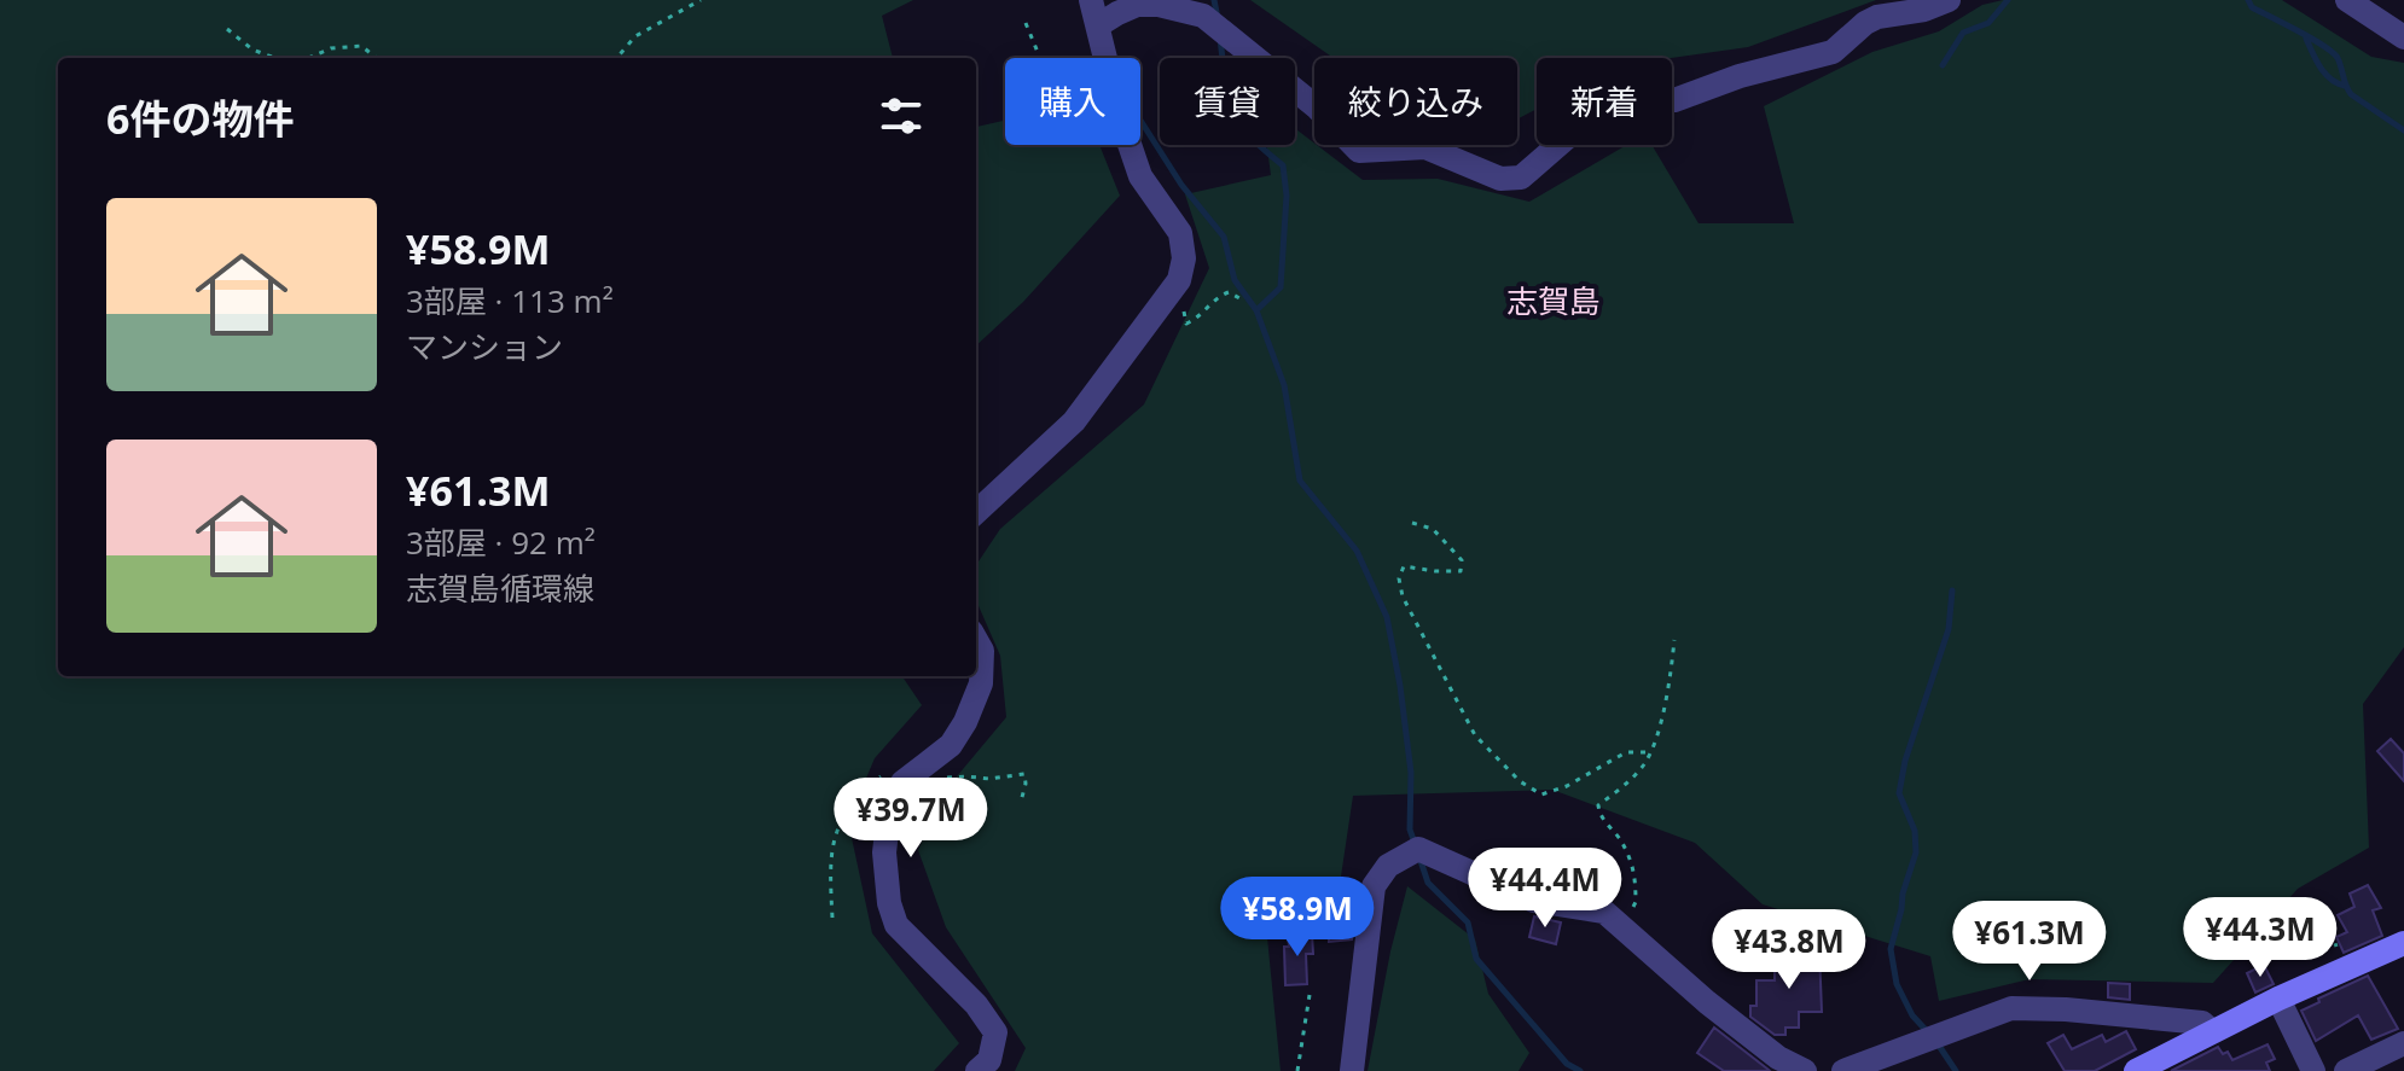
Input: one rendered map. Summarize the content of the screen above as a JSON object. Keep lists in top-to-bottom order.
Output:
{
  "districts": ["志賀島"],
  "page": {
    "chip": [
      "購入",
      "賃貸",
      "絞り込み",
      "新着"
    ],
    "heading": "6件の物件",
    "list": [
      {
        "name": "¥58.9M",
        "note": "3部屋 · 113 m² · マンション"
      },
      {
        "name": "¥61.3M",
        "note": "3部屋 · 92 m² · 志賀島循環線"
      }
    ],
    "price": [
      "¥39.7M",
      "¥44.4M",
      "¥58.9M",
      "¥44.3M",
      "¥61.3M",
      "¥43.8M"
    ]
  }
}
